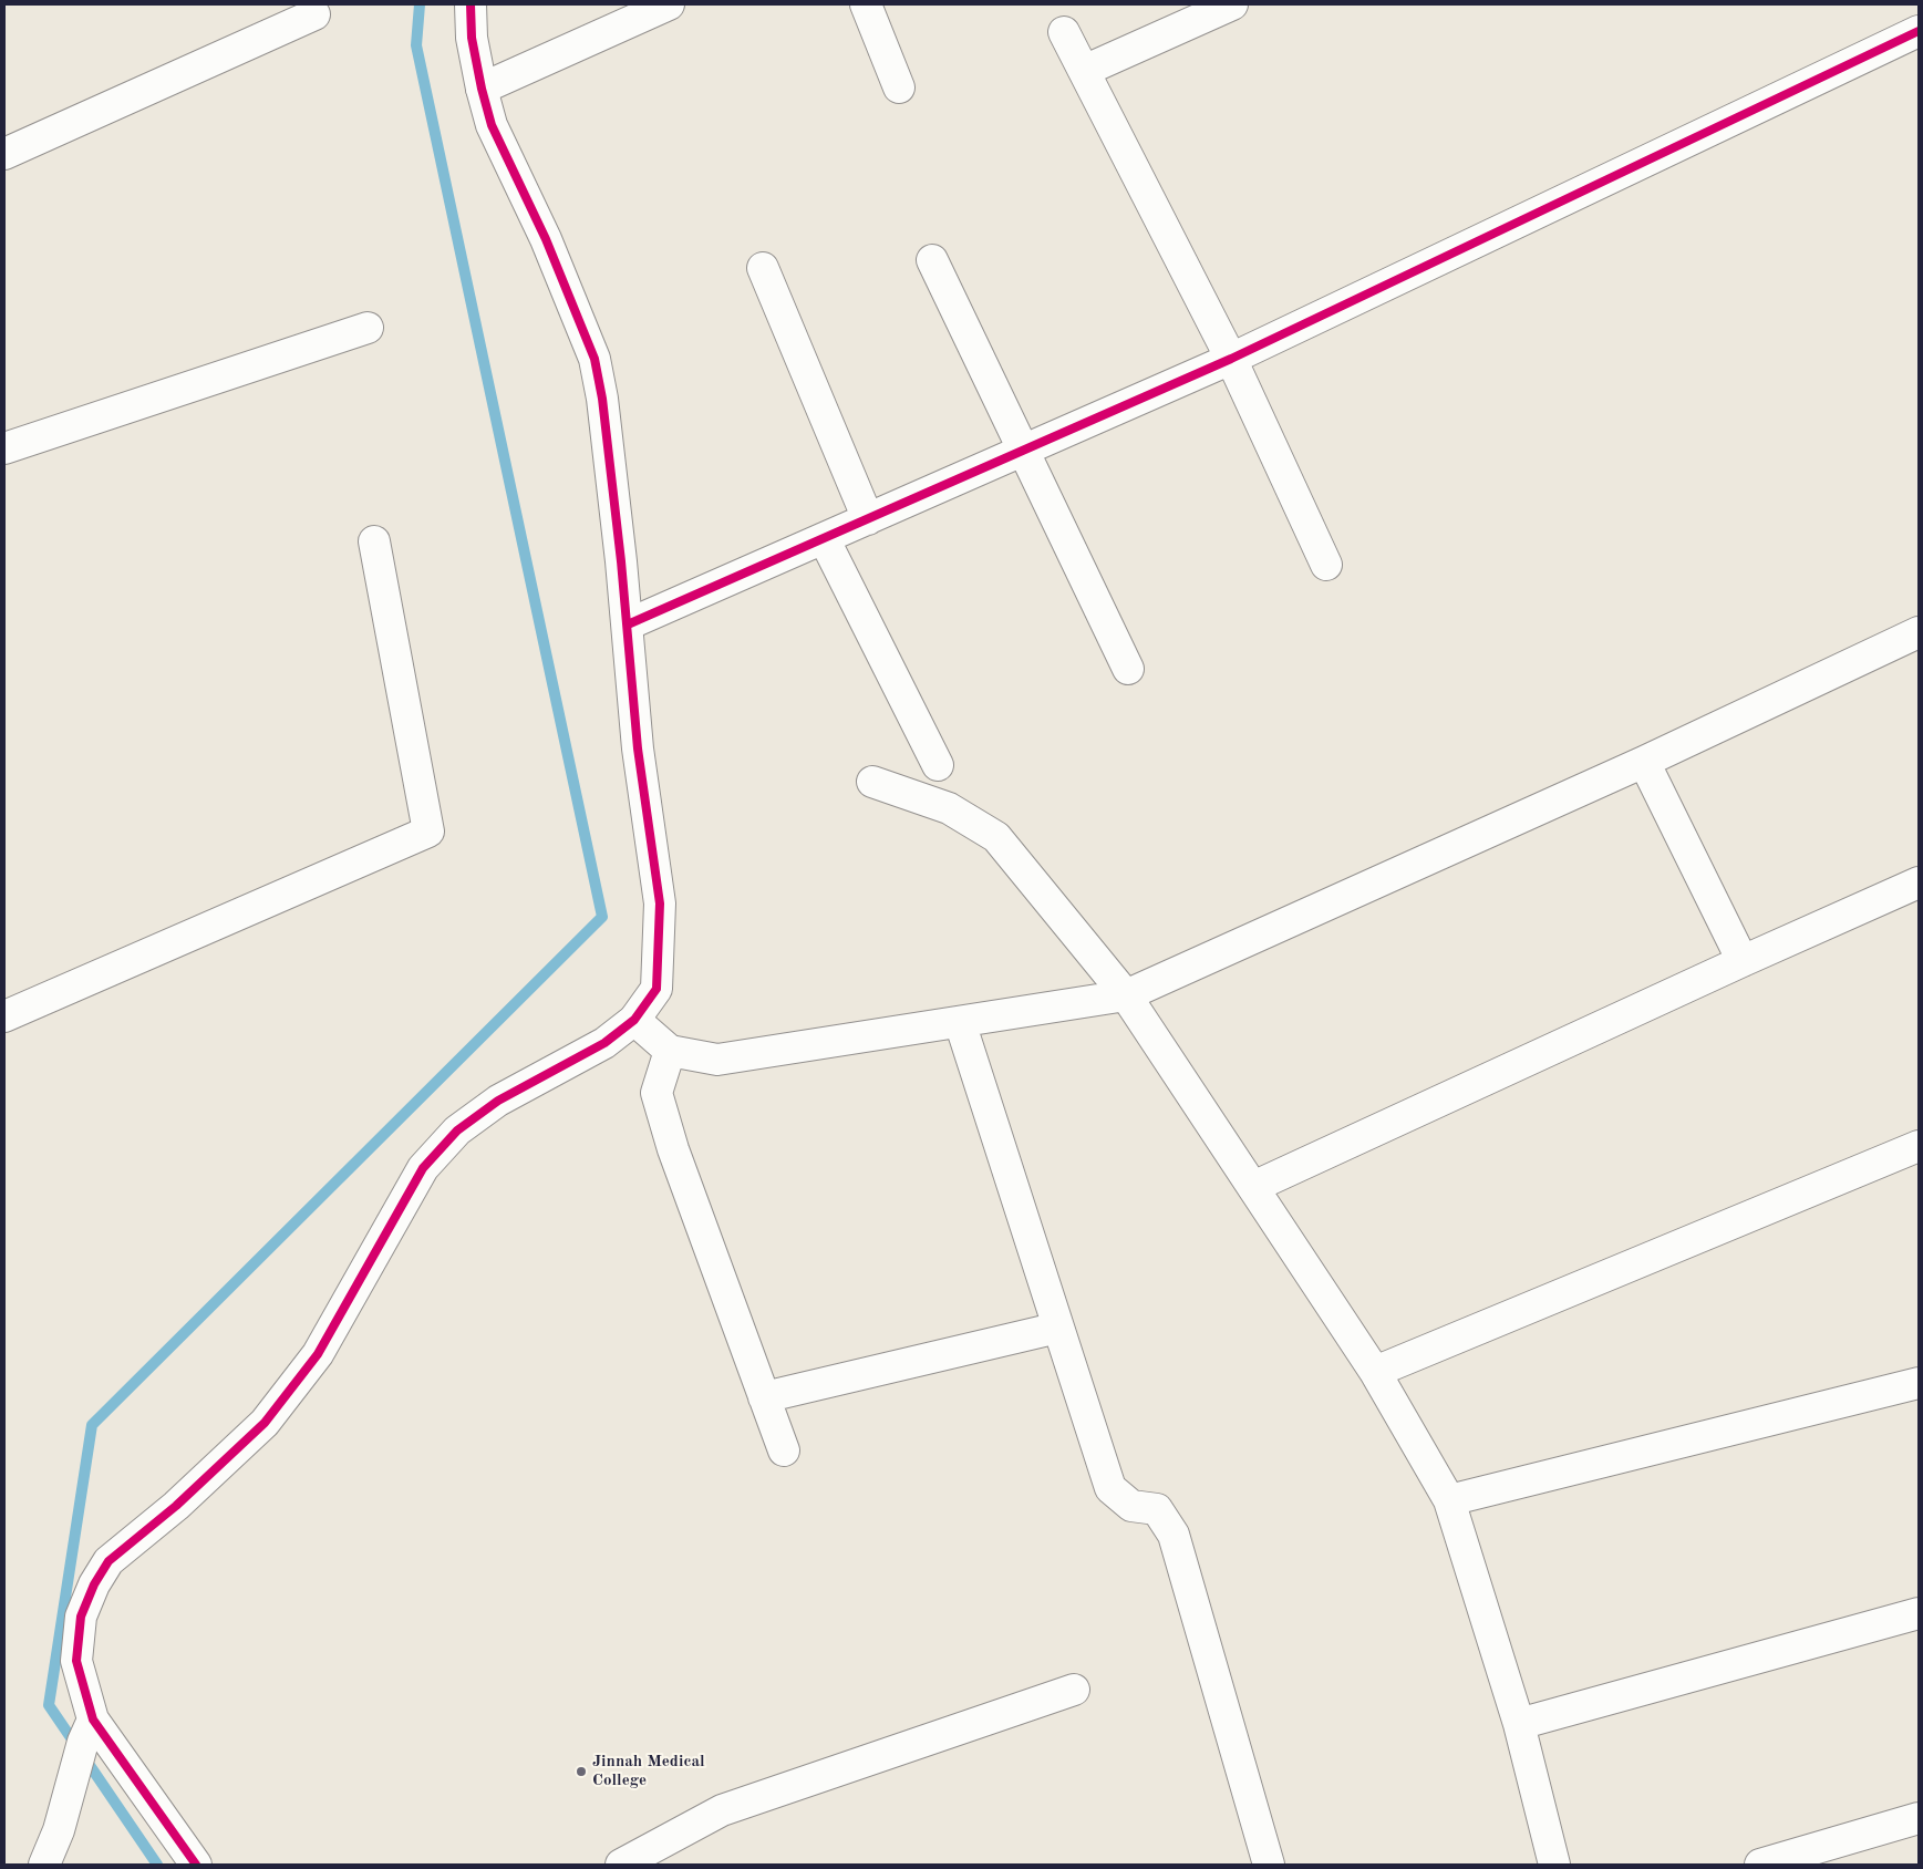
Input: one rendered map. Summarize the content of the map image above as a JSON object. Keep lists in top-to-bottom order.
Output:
{
  "places": ["Jinnah Medical College"]
}
